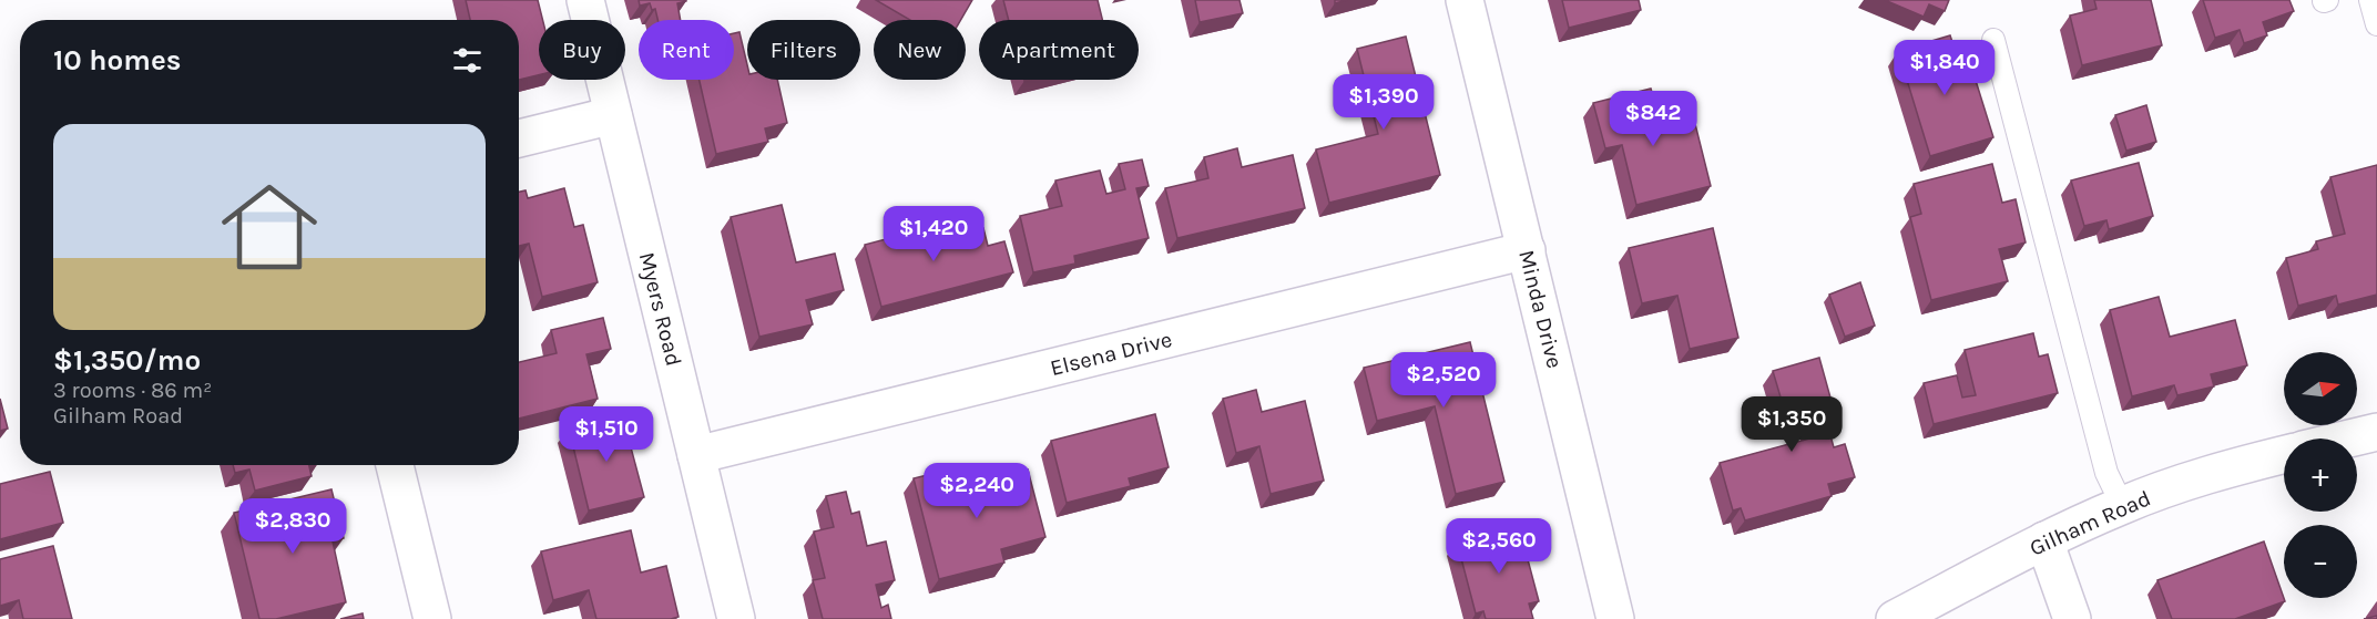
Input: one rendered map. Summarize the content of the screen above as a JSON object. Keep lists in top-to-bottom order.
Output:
{
  "streets": {
    "street": [
      "Myers Road",
      "Minda Drive",
      "Elsena Drive",
      "Gilham Road"
    ]
  },
  "crossings": [
    ["Myers Road", "Elsena Drive"],
    ["Minda Drive", "Elsena Drive"]
  ],
  "north": "right",
  "page": {
    "chip": [
      "Buy",
      "Rent",
      "Filters",
      "New",
      "Apartment"
    ],
    "heading": "10 homes",
    "price": [
      "$1,840",
      "$1,390",
      "$842",
      "$1,420",
      "$2,520",
      "$1,350",
      "$1,510",
      "$2,240",
      "$2,830",
      "$2,560"
    ],
    "list": [
      {
        "name": "$1,350/mo",
        "note": "3 rooms · 86 m² · Gilham Road"
      }
    ],
    "map_buttons": ["+", "−"]
  }
}
